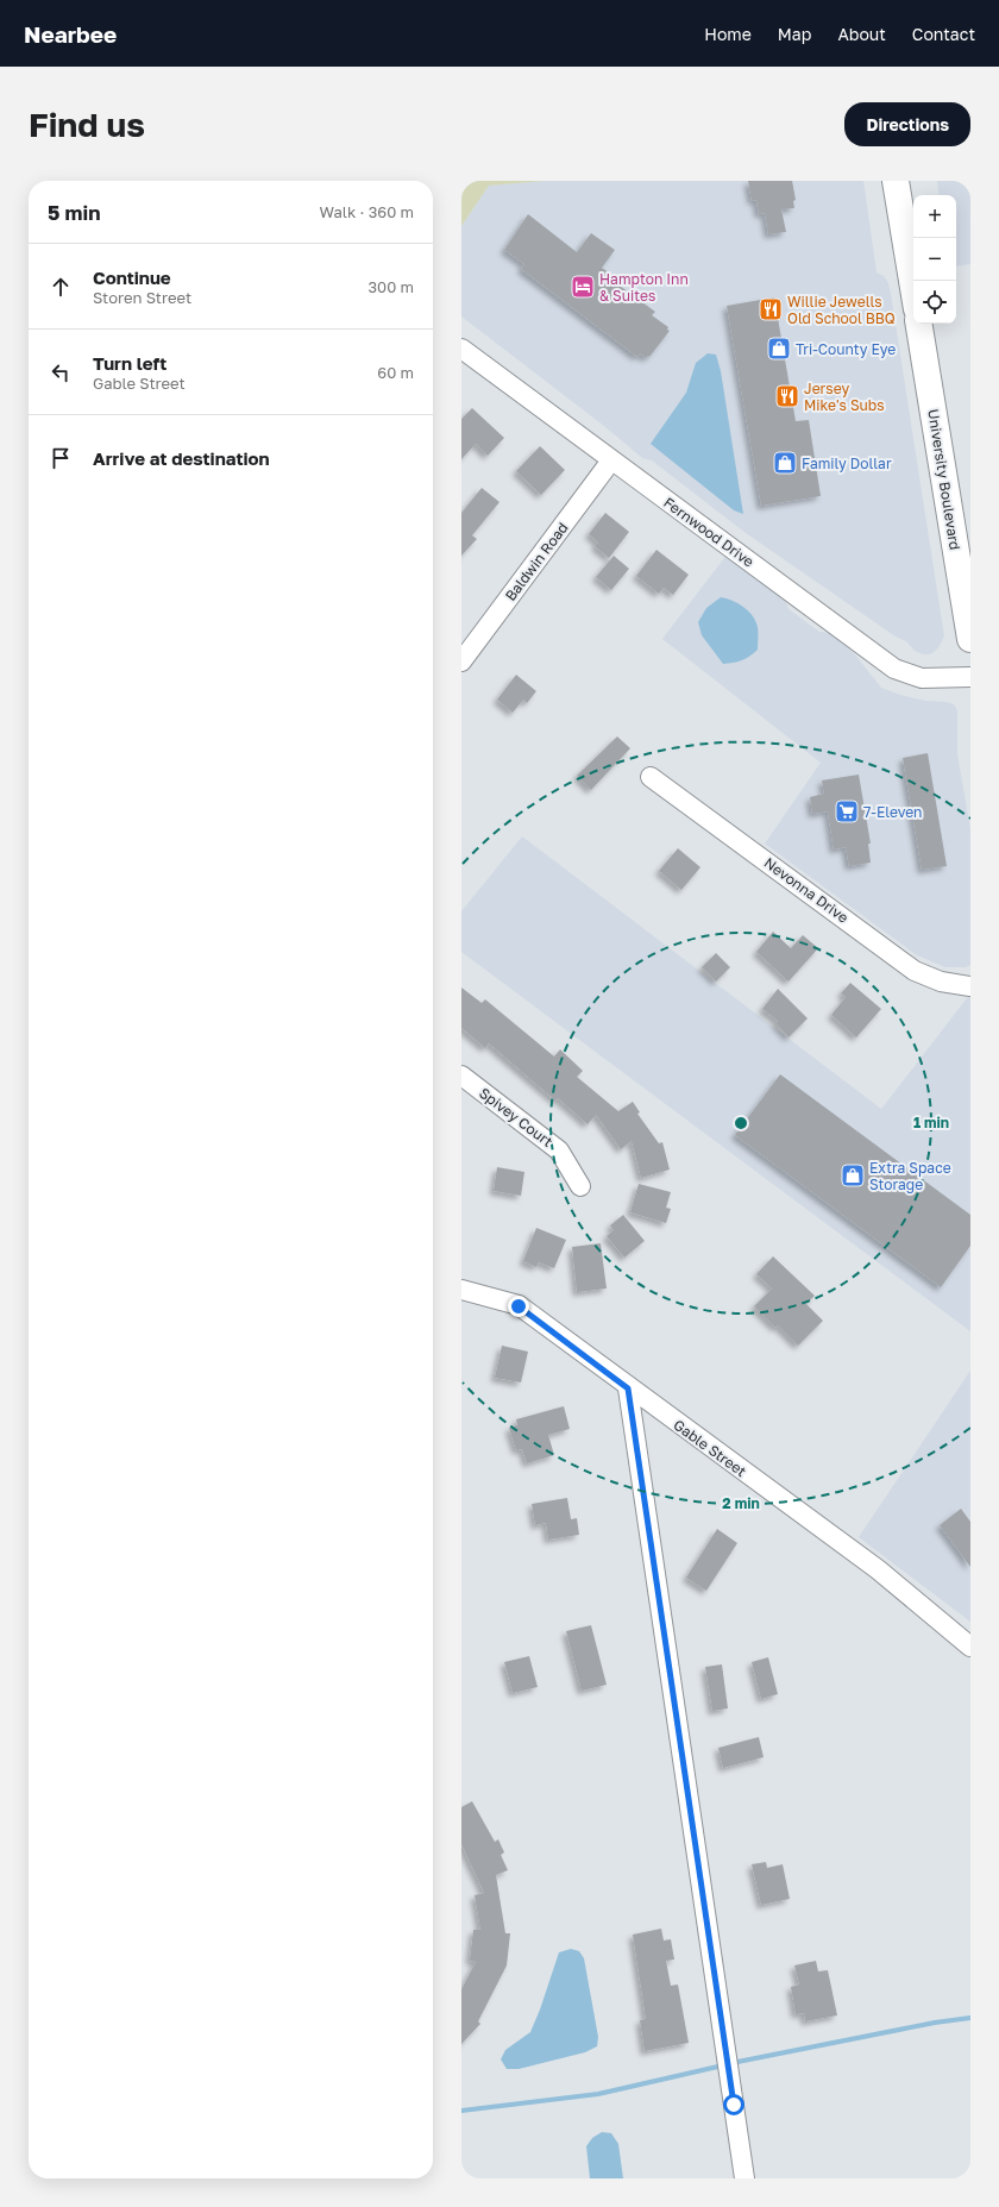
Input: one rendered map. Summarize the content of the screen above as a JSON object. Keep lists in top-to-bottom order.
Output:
{
  "streets": {
    "main road": ["University Boulevard"],
    "street": [
      "Fernwood Drive",
      "Baldwin Road",
      "Nevonna Drive",
      "Spivey Court",
      "Gable Street"
    ]
  },
  "crossings": [
    ["Fernwood Drive", "Baldwin Road"]
  ],
  "places": {
    "hotel": ["Hampton Inn & Suites"],
    "restaurant": ["Willie Jewells Old School BBQ", "Jersey Mike's Subs"],
    "shop": ["Tri-County Eye", "Family Dollar", "Extra Space Storage"],
    "supermarket": ["7-Eleven"]
  },
  "page": {
    "header": "Nearbee",
    "nav": [
      "Home",
      "Map",
      "About",
      "Contact"
    ],
    "buttons": "Directions",
    "title": "Find us",
    "heading": ["5 min", "Walk · 360 m"],
    "map_buttons": ["+", "−"],
    "list": [
      ["Continue", "Storen Street", "300 m"],
      ["Turn left", "Gable Street", "60 m"],
      "Arrive at destination"
    ]
  },
  "rings": ["1 min", "2 min"]
}
